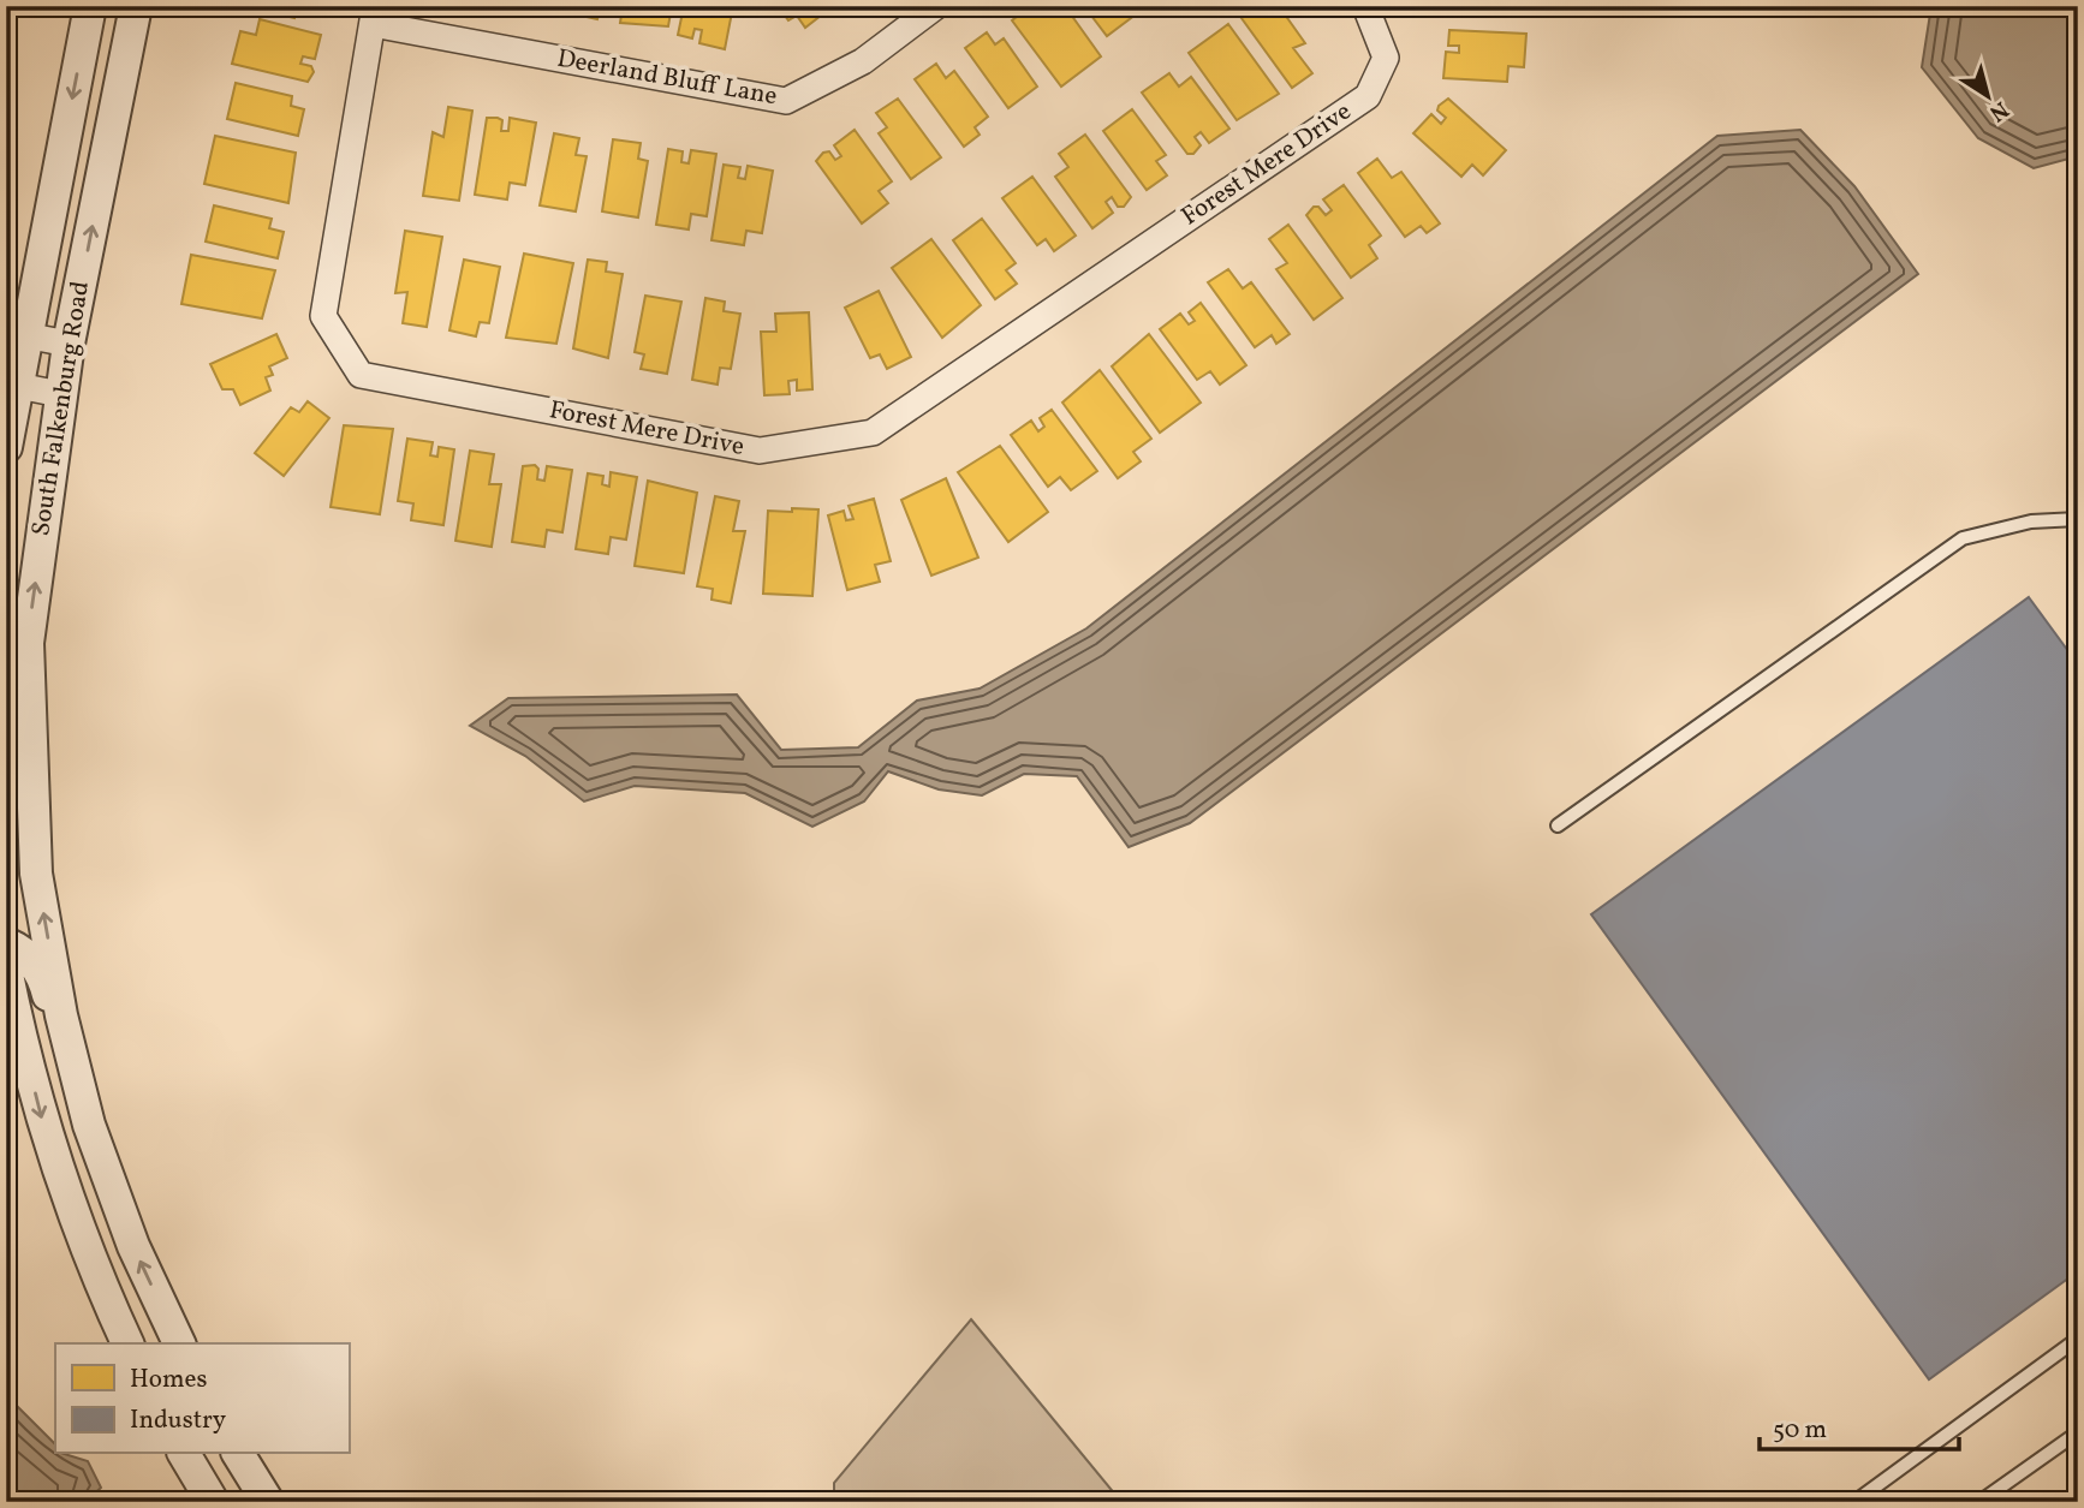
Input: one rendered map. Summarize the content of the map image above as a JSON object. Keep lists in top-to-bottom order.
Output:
{
  "streets": {
    "street": ["Deerland Bluff Lane", "Forest Mere Drive", "South Falkenburg Road"]
  },
  "crossings": [
    ["Deerland Bluff Lane", "Forest Mere Drive"]
  ],
  "legend": ["Homes", "Industry"],
  "scale_bar": "50 m",
  "north": "bottom right"
}
